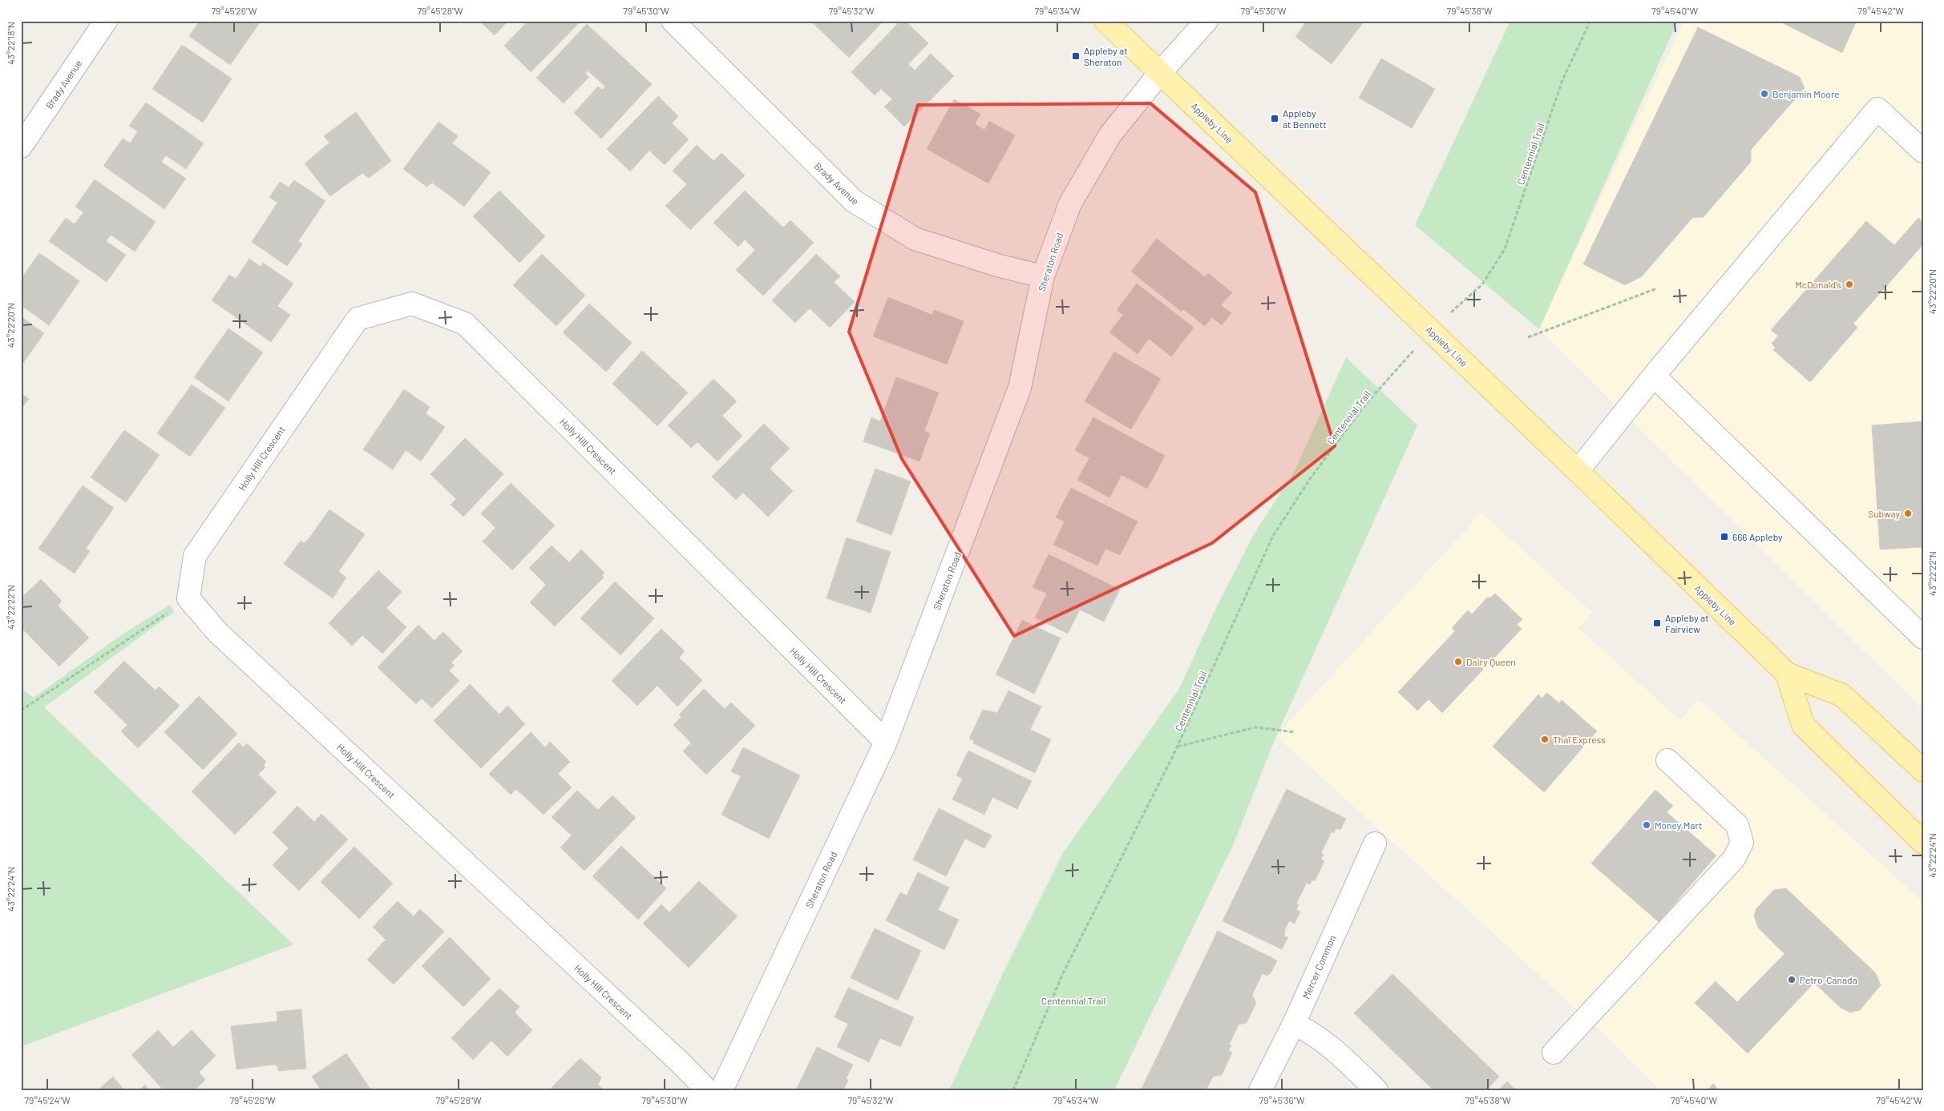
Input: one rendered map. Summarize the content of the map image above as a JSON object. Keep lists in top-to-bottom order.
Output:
{
  "streets": {
    "main road": ["Appleby Line"],
    "street": [
      "Brady Avenue",
      "Sheraton Road",
      "Holly Hill Crescent",
      "Mercer Common"
    ],
    "path": ["Centennial Trail"]
  },
  "crossings": [
    ["Brady Avenue", "Sheraton Road"],
    ["Appleby Line", "Sheraton Road"],
    ["Sheraton Road", "Holly Hill Crescent"]
  ],
  "parks": ["Centennial Trail"],
  "places": {
    "transit": [
      "Appleby at Sheraton",
      "Appleby at Bennett",
      "666 Appleby",
      "Appleby at Fairview"
    ],
    "other": [
      "Benjamin Moore",
      "McDonald's",
      "Subway",
      "Dairy Queen",
      "Thaï Express",
      "Money Mart",
      "Petro-Canada"
    ]
  },
  "coordinates": [
    "79°45'26\"W",
    "79°45'28\"W",
    "79°45'30\"W",
    "79°45'32\"W",
    "79°45'34\"W",
    "79°45'36\"W",
    "79°45'38\"W",
    "79°45'40\"W",
    "79°45'42\"W",
    "43°22'18\"N",
    "43°22'20\"N",
    "43°22'22\"N",
    "43°22'24\"N",
    "79°45'24\"W"
  ]
}
